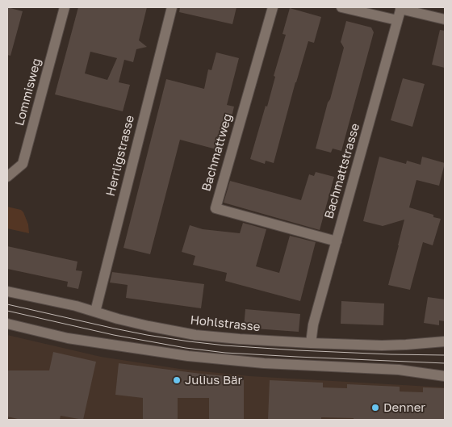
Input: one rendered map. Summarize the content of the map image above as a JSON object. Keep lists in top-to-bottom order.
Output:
{
  "streets": {
    "street": [
      "Lommisweg",
      "Bachmattweg",
      "Herrligstrasse",
      "Bachmattstrasse",
      "Hohlstrasse"
    ]
  },
  "crossings": [
    ["Bachmattweg", "Bachmattstrasse"],
    ["Herrligstrasse", "Hohlstrasse"],
    ["Bachmattstrasse", "Hohlstrasse"]
  ],
  "places": ["Julius Bär", "Denner"]
}
